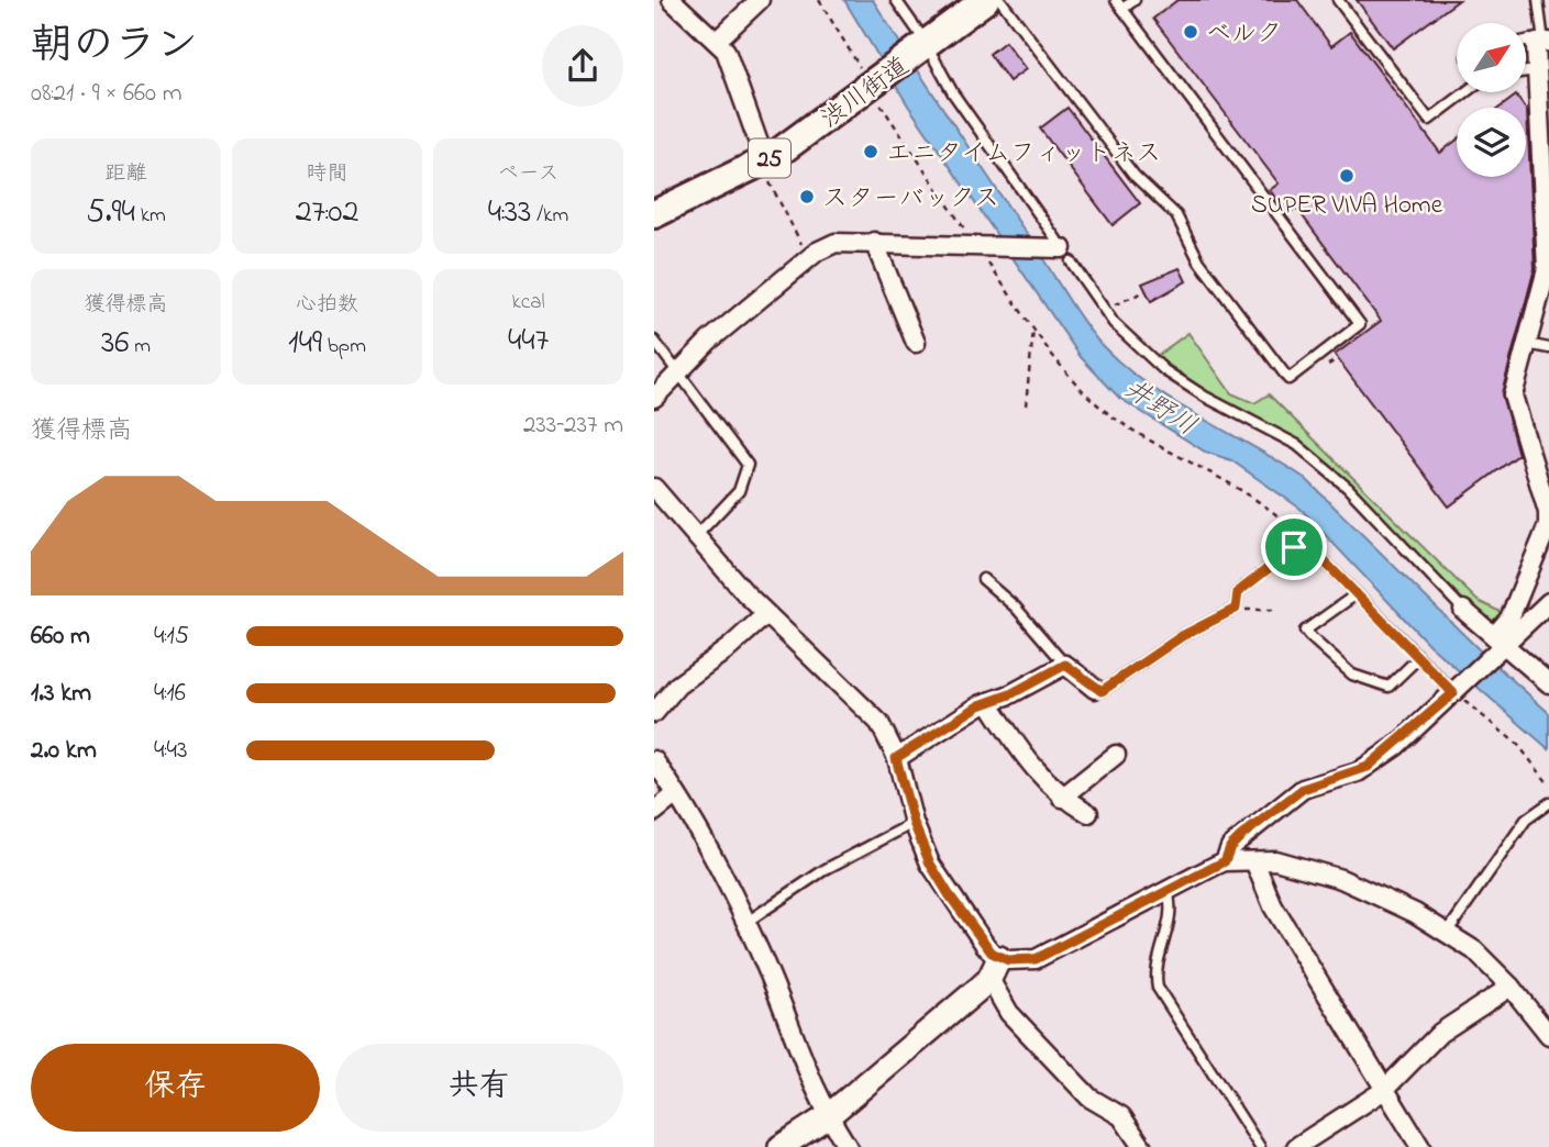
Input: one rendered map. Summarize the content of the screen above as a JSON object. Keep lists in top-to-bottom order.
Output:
{
  "streets": {
    "main road": ["渋川街道", "25"]
  },
  "water": ["井野川"],
  "places": [
    "ベルク",
    "エニタイムフィットネス",
    "SUPER VIVA Home",
    "スターバックス"
  ],
  "north": "top right",
  "page": {
    "heading": ["朝のラン", "08:21 · 9 × 660 m"],
    "stats": [
      ["距離", "5.94 km"],
      ["時間", "27:02"],
      ["ペース", "4:33 /km"],
      ["獲得標高", "36 m"],
      ["心拍数", "149 bpm"],
      ["kcal", "447"]
    ],
    "chart": ["獲得標高", "233–237 m"],
    "list": [
      {
        "name": "660 m",
        "note": "4:15"
      },
      {
        "name": "1.3 km",
        "note": "4:16"
      },
      {
        "name": "2.0 km",
        "note": "4:43"
      }
    ],
    "buttons": ["保存", "共有"]
  }
}
